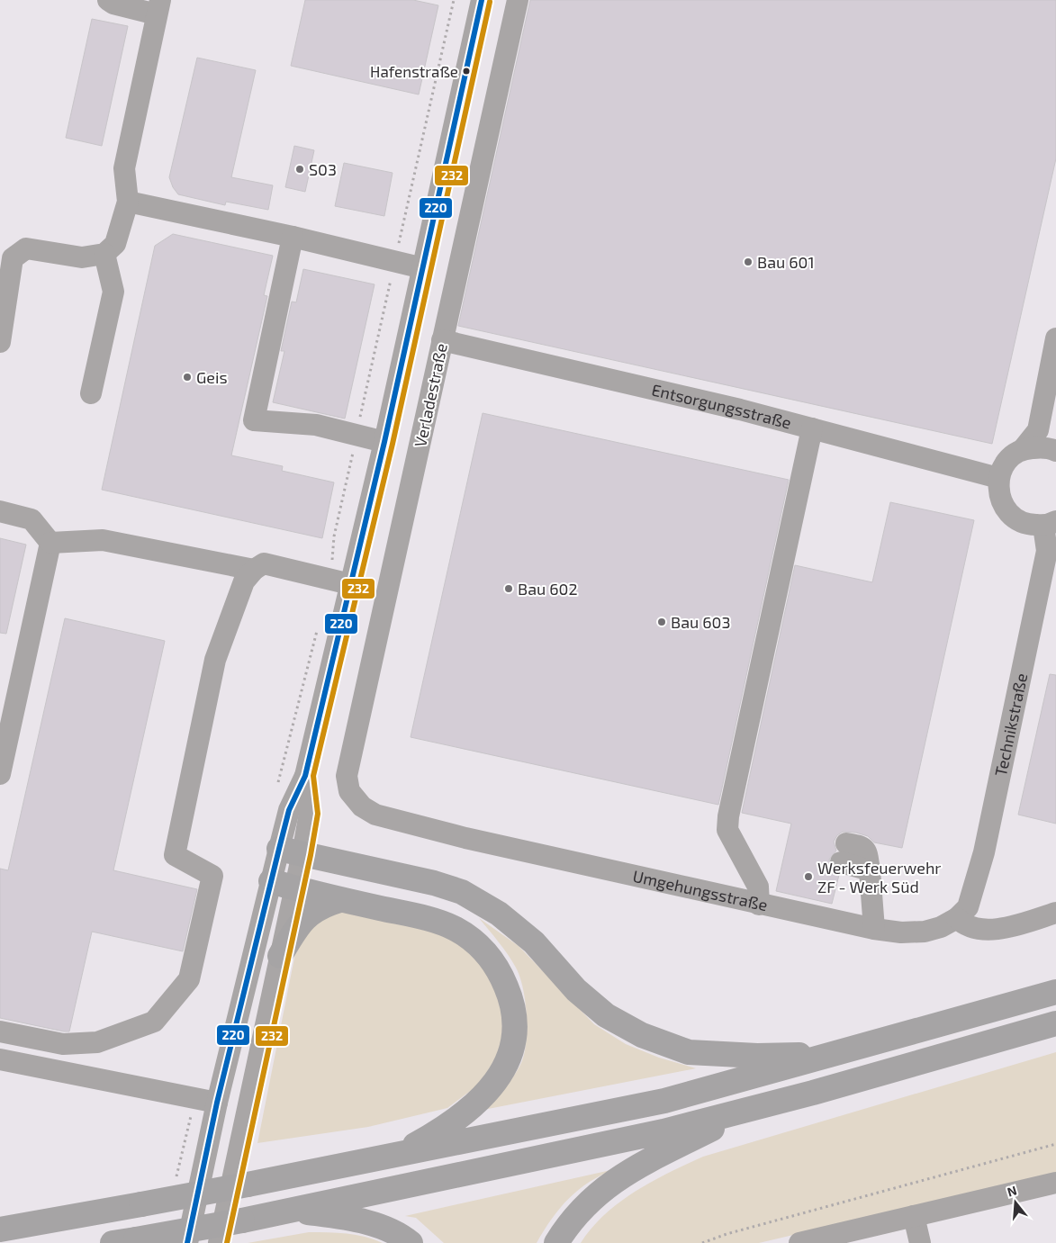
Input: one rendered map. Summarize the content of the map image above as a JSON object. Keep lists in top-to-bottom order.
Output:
{
  "streets": {
    "street": [
      "Verladestraße",
      "Entsorgungsstraße",
      "Technikstraße",
      "Umgehungsstraße"
    ]
  },
  "crossings": [
    ["Verladestraße", "Entsorgungsstraße"],
    ["Verladestraße", "Umgehungsstraße"],
    ["Technikstraße", "Umgehungsstraße"]
  ],
  "places": [
    "Hafenstraße",
    "S03",
    "Bau 601",
    "Geis",
    "Bau 602",
    "Bau 603",
    "Werksfeuerwehr ZF - Werk Süd"
  ],
  "lines": ["transit line 220", "transit line 232"],
  "north": "top"
}
